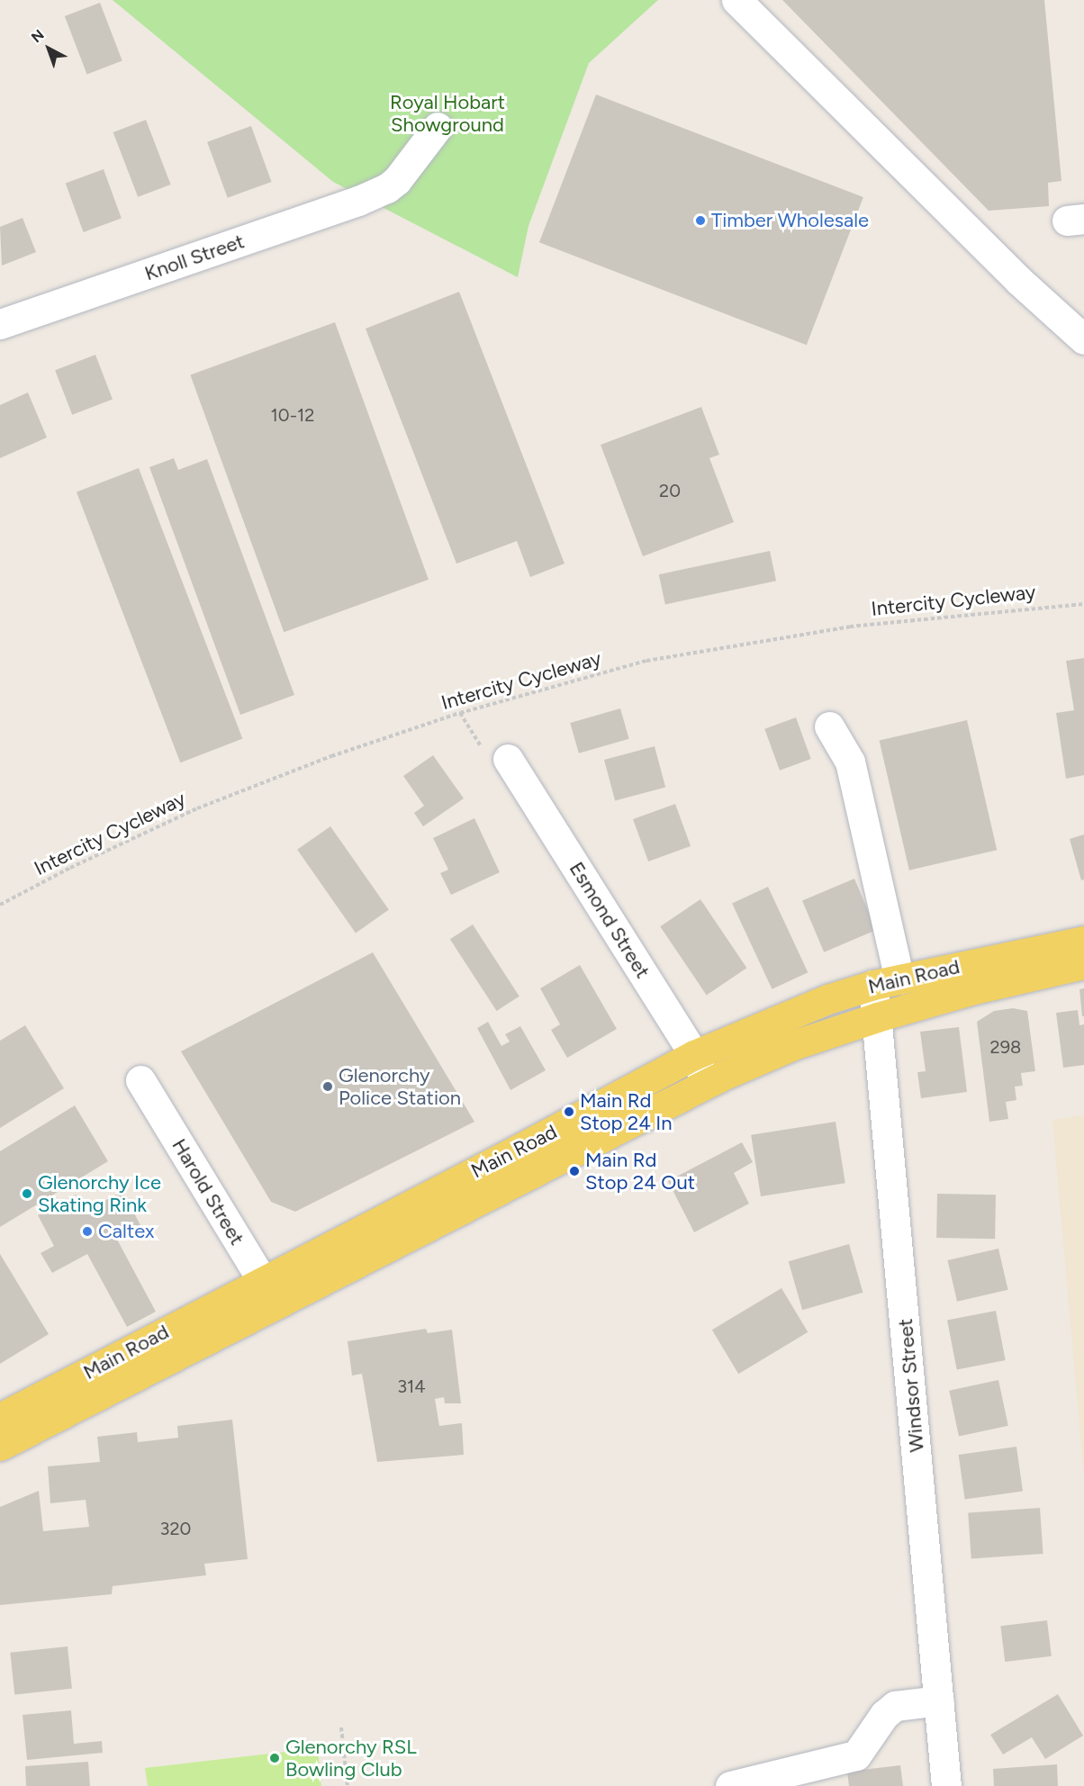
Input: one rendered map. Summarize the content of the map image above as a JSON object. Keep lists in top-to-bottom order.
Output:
{
  "streets": {
    "main road": ["Main Road"],
    "street": [
      "Knoll Street",
      "Esmond Street",
      "Harold Street",
      "Windsor Street"
    ],
    "path": ["Intercity Cycleway"]
  },
  "crossings": [
    ["Esmond Street", "Main Road"],
    ["Main Road", "Harold Street"],
    ["Main Road", "Windsor Street"]
  ],
  "parks": ["Royal Hobart Showground"],
  "places": [
    "Timber Wholesale",
    "Glenorchy Police Station",
    "Main Rd Stop 24 In",
    "Main Rd Stop 24 Out",
    "Glenorchy Ice Skating Rink",
    "Caltex",
    "Glenorchy RSL Bowling Club"
  ],
  "house_numbers": [
    "10-12",
    "20",
    "298",
    "314",
    "320"
  ],
  "north": "top left"
}
